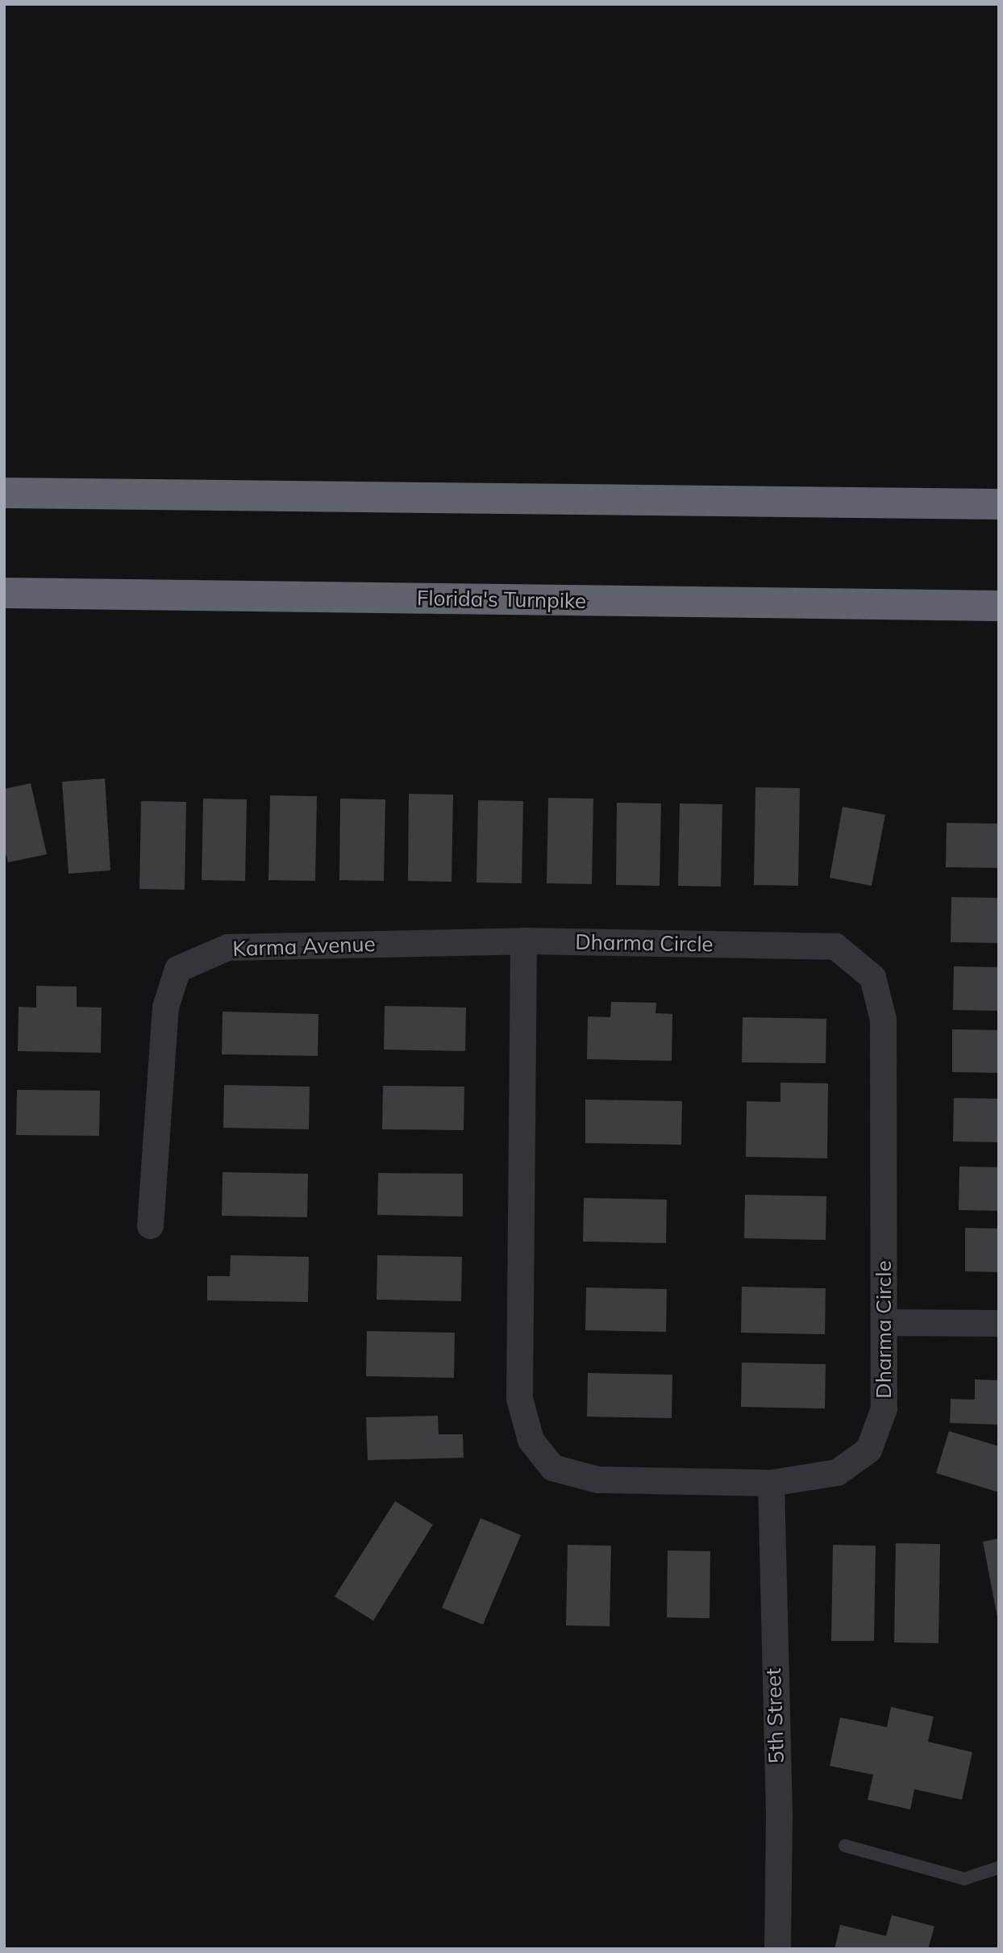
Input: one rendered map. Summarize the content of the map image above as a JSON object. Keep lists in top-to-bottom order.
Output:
{
  "streets": {
    "highway": ["Florida's Turnpike"],
    "street": ["Dharma Circle", "Karma Avenue", "5th Street"]
  },
  "crossings": [
    ["Dharma Circle", "Karma Avenue"],
    ["Dharma Circle", "5th Street"]
  ]
}
